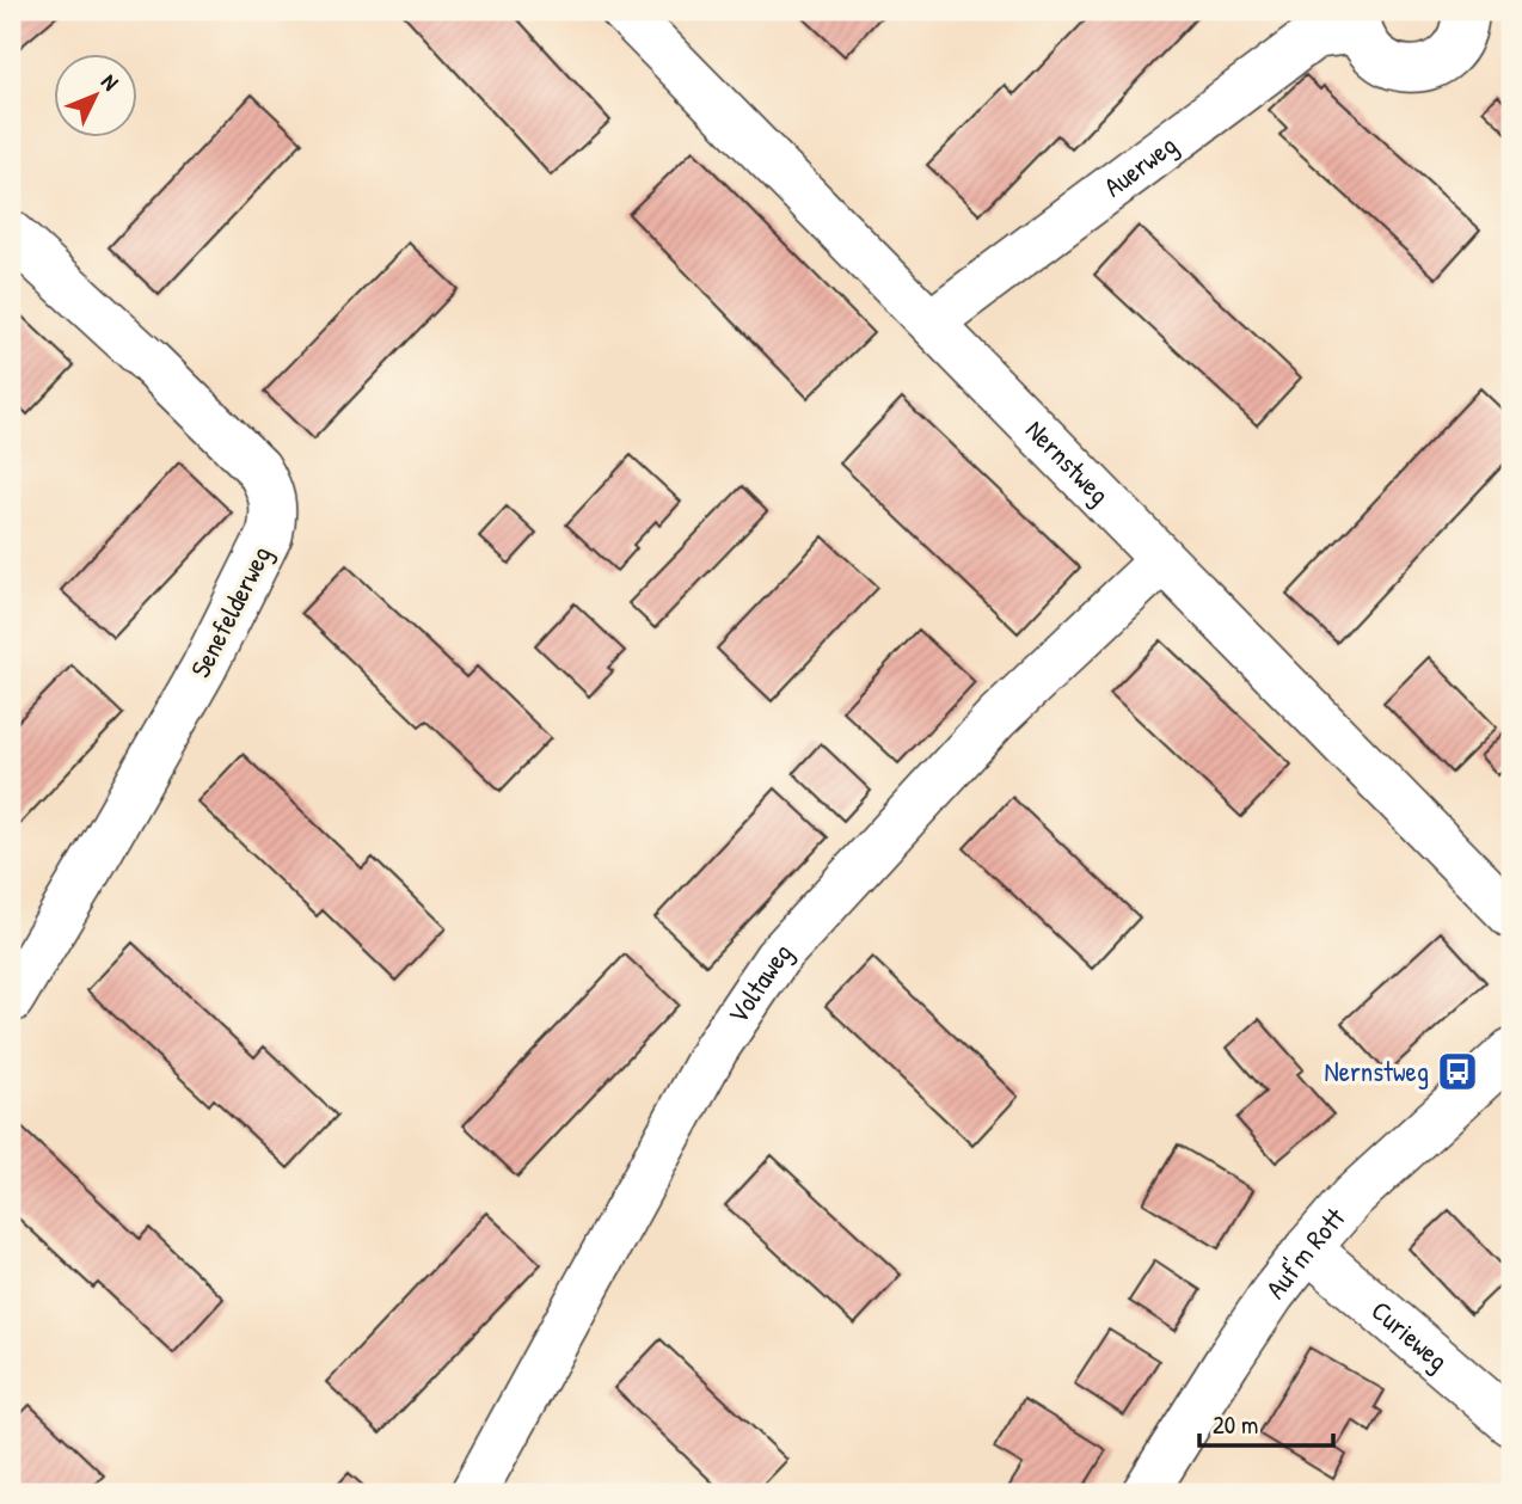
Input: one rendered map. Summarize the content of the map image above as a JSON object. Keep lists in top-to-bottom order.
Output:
{
  "streets": {
    "street": [
      "Auerweg",
      "Nernstweg",
      "Senefelderweg",
      "Voltaweg",
      "Auf'm Rott",
      "Curieweg"
    ]
  },
  "crossings": [
    ["Auerweg", "Nernstweg"],
    ["Nernstweg", "Voltaweg"],
    ["Auf'm Rott", "Curieweg"]
  ],
  "places": {
    "bus stop": ["Nernstweg"]
  },
  "scale_bar": "20 m",
  "north": "top right"
}
